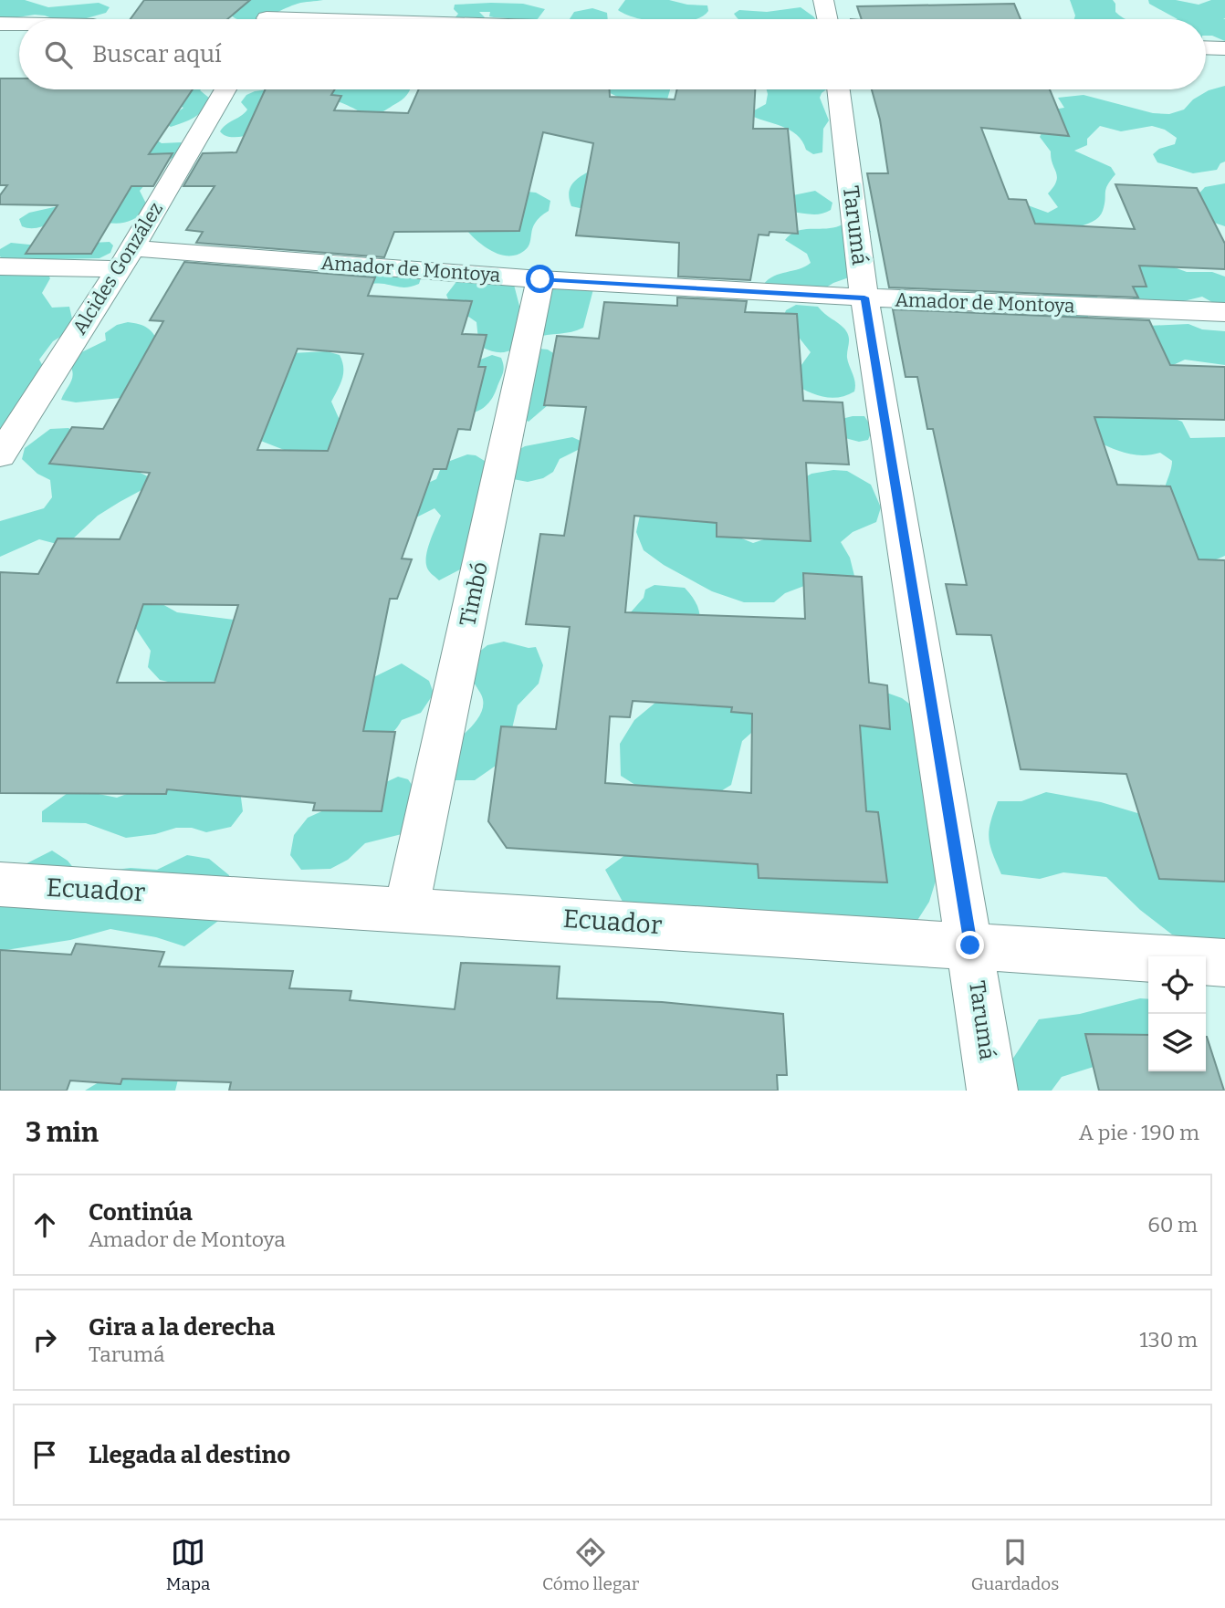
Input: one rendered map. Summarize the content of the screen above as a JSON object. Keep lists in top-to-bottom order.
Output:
{
  "streets": {
    "street": [
      "Tarumá",
      "Alcides González",
      "Amador de Montoya",
      "Timbó",
      "Ecuador"
    ]
  },
  "crossings": [
    ["Tarumá", "Amador de Montoya"],
    ["Tarumá", "Ecuador"],
    ["Alcides González", "Amador de Montoya"],
    ["Amador de Montoya", "Timbó"],
    ["Timbó", "Ecuador"]
  ],
  "page": {
    "search": "Buscar aquí",
    "heading": ["3 min", "A pie · 190 m"],
    "list": [
      ["Continúa", "Amador de Montoya", "60 m"],
      ["Gira a la derecha", "Tarumá", "130 m"],
      "Llegada al destino"
    ],
    "nav": ["Mapa", "Cómo llegar", "Guardados"]
  }
}
